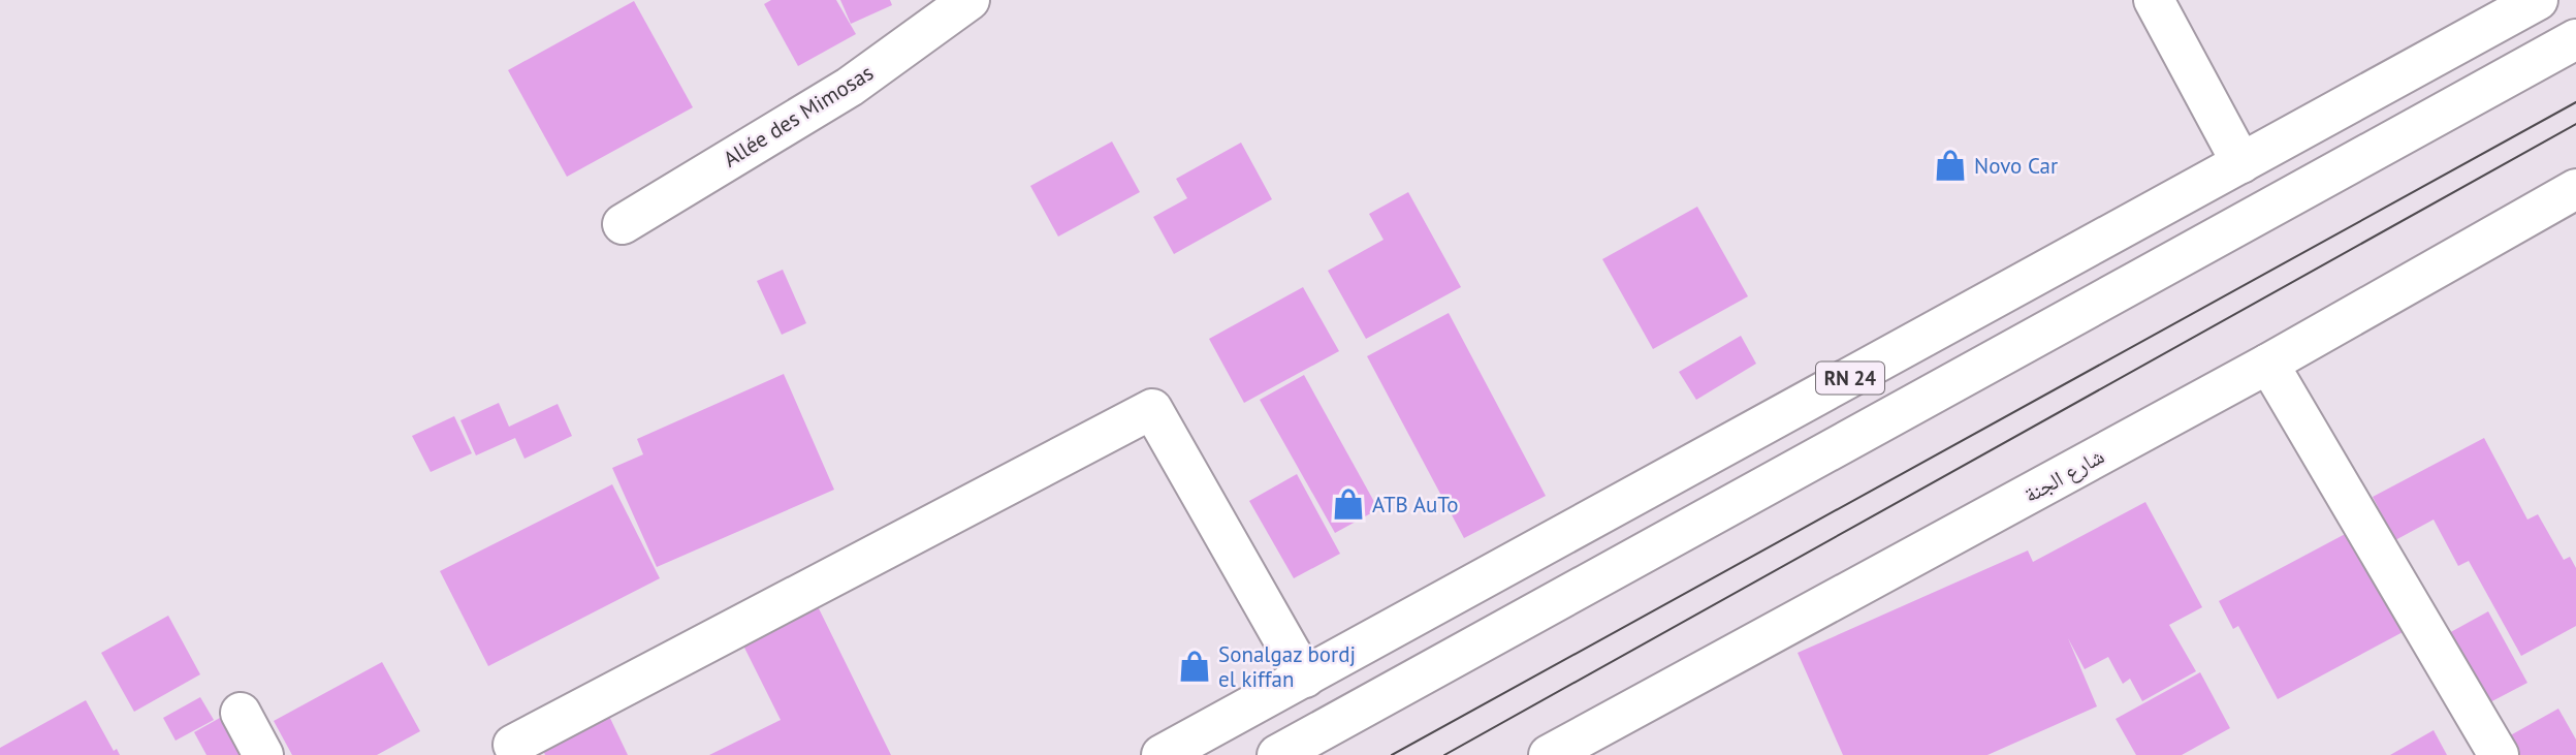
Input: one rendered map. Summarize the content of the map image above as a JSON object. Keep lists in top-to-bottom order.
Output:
{
  "streets": {
    "main road": ["Allée des Mimosas", "RN 24", "شارع الجنة"]
  },
  "places": {
    "shop": ["Novo Car", "ATB AuTo", "Sonalgaz bordj el kiffan"]
  }
}
